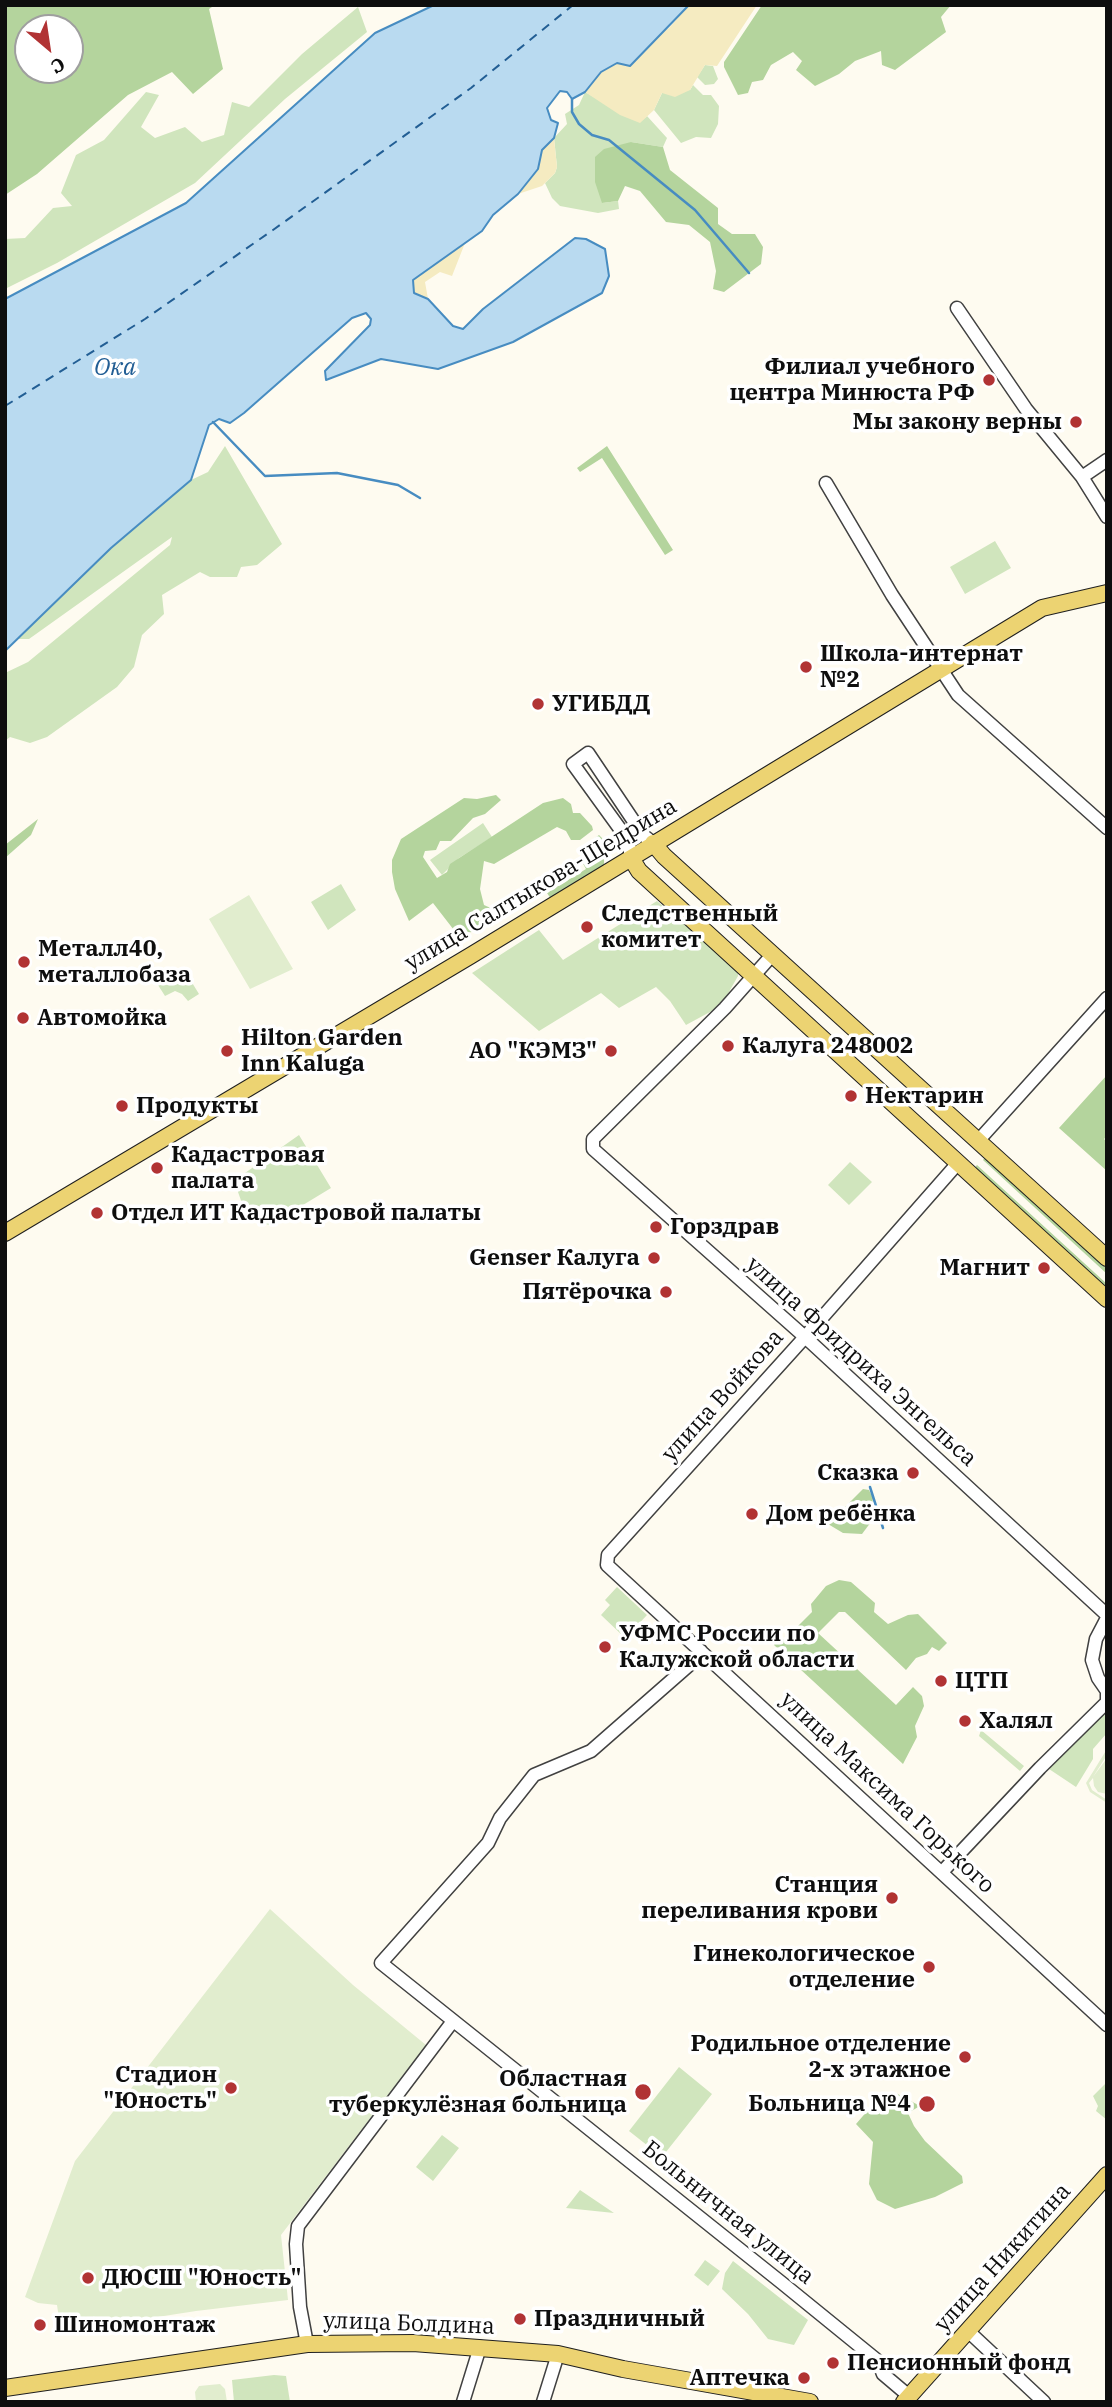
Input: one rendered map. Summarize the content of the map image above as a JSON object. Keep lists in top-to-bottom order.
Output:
{
  "streets": {
    "main road": ["улица Салтыкова-Щедрина", "улица Никитина", "улица Болдина"],
    "street": [
      "улица Фридриха Энгельса",
      "улица Войкова",
      "улица Максима Горького",
      "Больничная улица"
    ]
  },
  "crossings": [
    ["улица Фридриха Энгельса", "улица Войкова"],
    ["улица Войкова", "улица Максима Горького"],
    ["улица Максима Горького", "Больничная улица"],
    ["Больничная улица", "улица Никитина"]
  ],
  "water": ["Ока"],
  "places": [
    "Филиал учебного центра Минюста РФ",
    "Мы закону верны",
    "Школа-интернат №2",
    "УГИБДД",
    "Следственный комитет",
    "Металл40, металлобаза",
    "Автомойка",
    "Калуга 248002",
    "Hilton Garden Inn Kaluga",
    "АО \"КЭМЗ\"",
    "Нектарин",
    "Продукты",
    "Кадастровая палата",
    "Отдел ИТ Кадастровой палаты",
    "Горздрав",
    "Genser Калуга",
    "Магнит",
    "Пятёрочка",
    "Сказка",
    "Дом ребёнка",
    "УФМС России по Калужской области",
    "ЦТП",
    "Халял",
    "Станция переливания крови",
    "Гинекологическое отделение",
    "Родильное отделение 2-х этажное",
    "Стадион \"Юность\"",
    "Областная туберкулёзная больница",
    "Больница №4",
    "ДЮСШ \"Юность\"",
    "Праздничный",
    "Шиномонтаж",
    "Пенсионный фонд",
    "Аптечка"
  ],
  "north": "bottom right"
}
